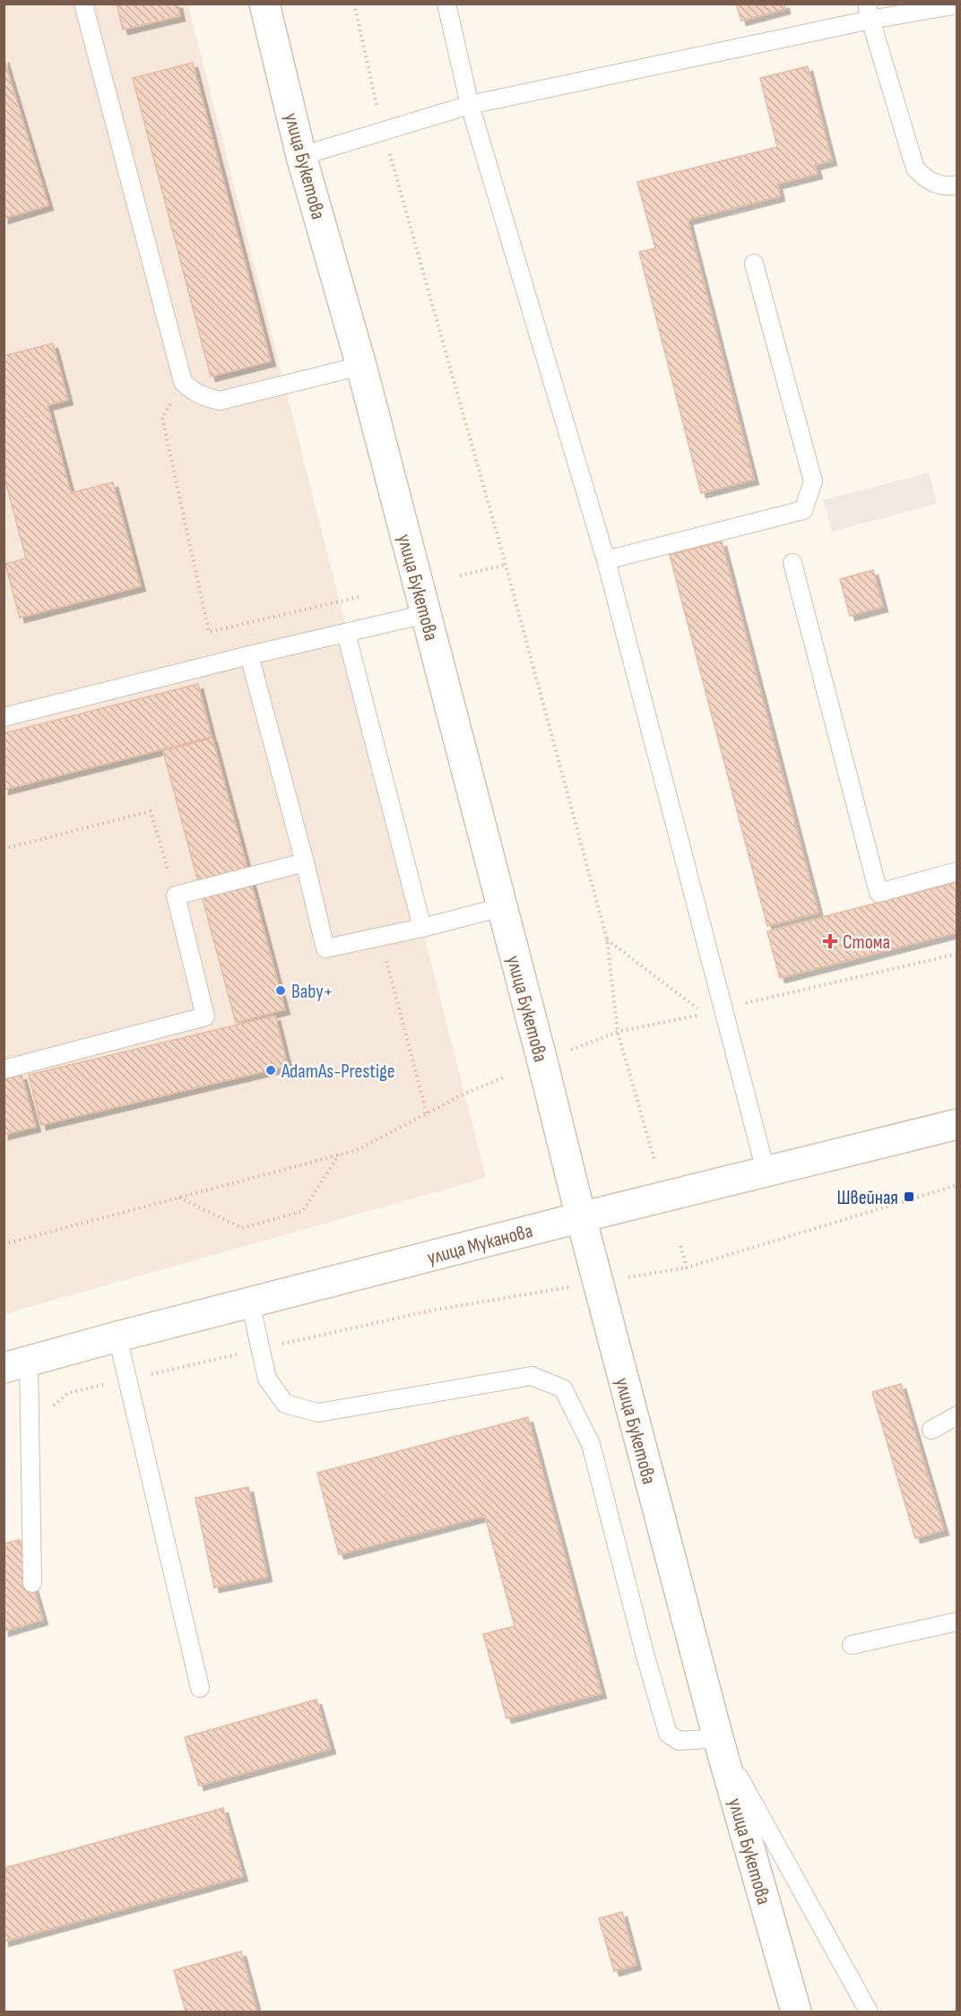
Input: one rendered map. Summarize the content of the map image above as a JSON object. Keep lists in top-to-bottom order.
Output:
{
  "streets": {
    "street": ["улица Букетова", "улица Муканова"]
  },
  "crossings": [
    ["улица Букетова", "улица Муканова"]
  ],
  "places": {
    "health": ["Стома"],
    "other": ["Baby+", "AdamAs-Prestige"],
    "transit": ["Швейная"]
  }
}
